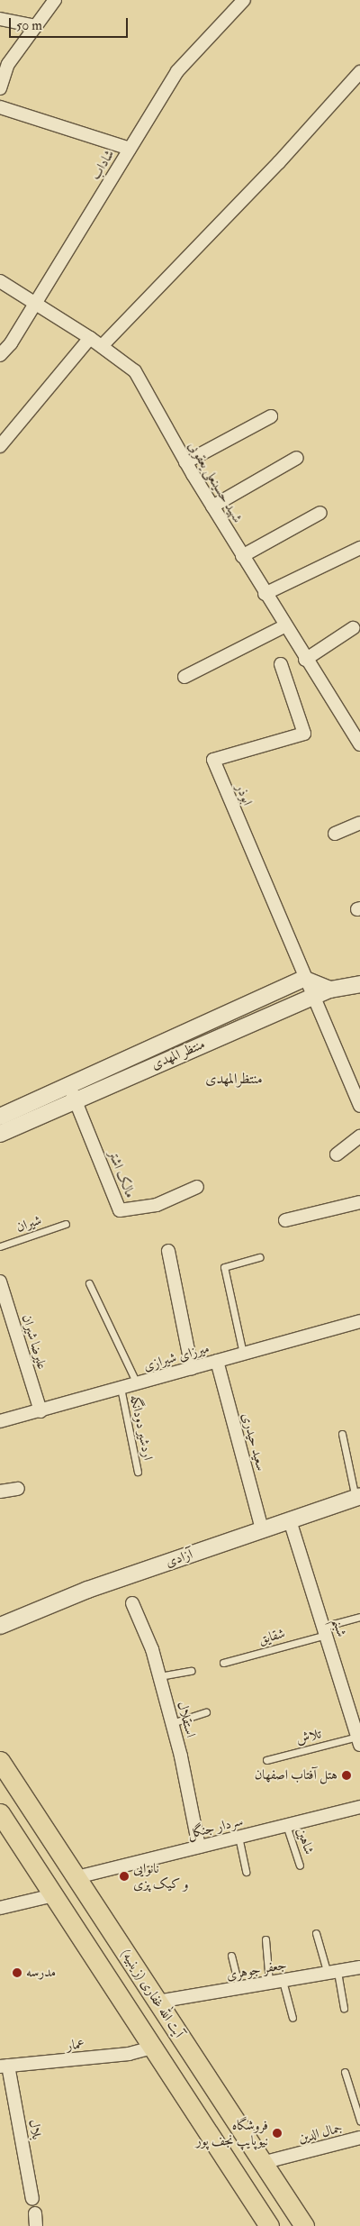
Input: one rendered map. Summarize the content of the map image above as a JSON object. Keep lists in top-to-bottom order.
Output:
{
  "streets": {
    "main road": ["آیت الله غفاری (زینبیه)"],
    "street": [
      "شاداب",
      "شهید حسینعلی یعقوبی",
      "ابوذر",
      "منتظر المهدی",
      "مالک اشتر",
      "علیرضا شیران",
      "میرزای شیرازی",
      "سعید حیدری",
      "آزادی",
      "شبنم",
      "استقلال",
      "سردار جنگل",
      "جعفر جوهری",
      "عمار",
      "بلال",
      "جمال الدین"
    ],
    "lane": [
      "شیران",
      "اردشیر دودانگه",
      "شقایق",
      "تلاش",
      "شاهین"
    ]
  },
  "crossings": [
    ["شاداب", "شهید حسینعلی یعقوبی"],
    ["ابوذر", "منتظر المهدی"],
    ["منتظر المهدی", "مالک اشتر"],
    ["علیرضا شیران", "میرزای شیرازی"],
    ["میرزای شیرازی", "اردشیر دودانگه"],
    ["میرزای شیرازی", "سعید حیدری"],
    ["سعید حیدری", "آزادی"],
    ["آزادی", "شبنم"],
    ["شبنم", "شقایق"],
    ["شبنم", "تلاش"],
    ["استقلال", "سردار جنگل"],
    ["سردار جنگل", "شاهین"],
    ["سردار جنگل", "آیت الله غفاری (زینبیه)"],
    ["جعفر جوهری", "آیت الله غفاری (زینبیه)"],
    ["آیت الله غفاری (زینبیه)", "جمال الدین"],
    ["عمار", "بلال"]
  ],
  "districts": ["منتظرالمهدی"],
  "places": [
    "هتل آفتاب اصفهان",
    "نانوایی و کیک پزی",
    "مدرسه",
    "فروشگاه نیوپایپ نجف پور"
  ],
  "scale_bar": "50 m"
}
